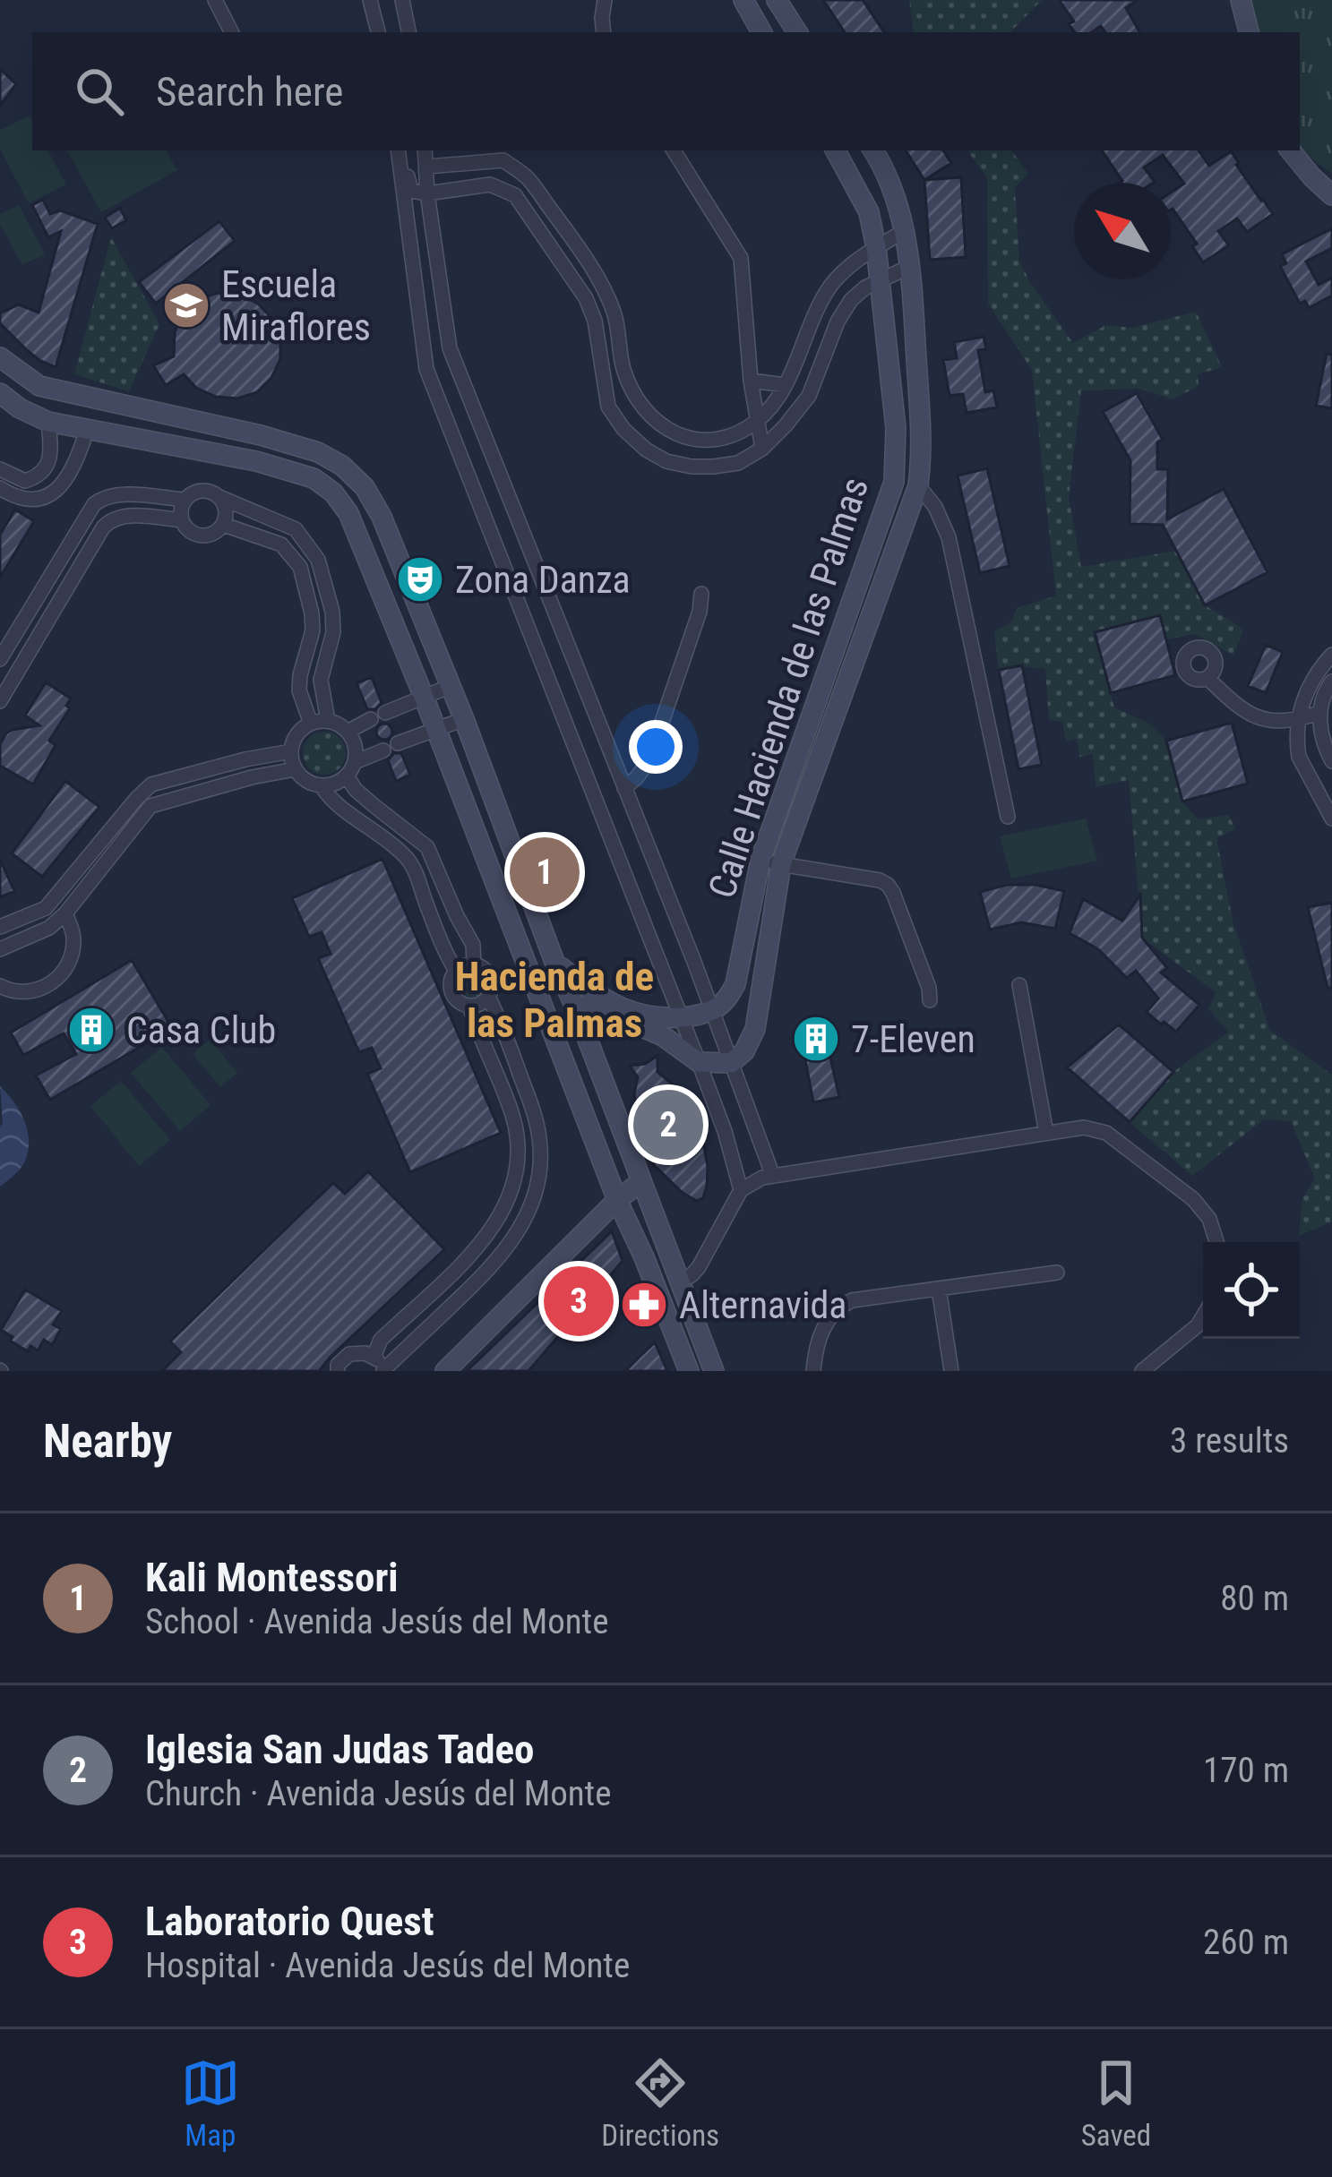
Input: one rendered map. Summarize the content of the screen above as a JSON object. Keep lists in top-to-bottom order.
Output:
{
  "streets": {
    "main road": ["Calle Hacienda de las Palmas"]
  },
  "districts": ["Hacienda de las Palmas"],
  "places": {
    "school or university": ["Escuela Miraflores"],
    "theatre": ["Zona Danza"],
    "building": ["Casa Club", "7-Eleven"],
    "pharmacy": ["Alternavida"]
  },
  "north": "top left",
  "page": {
    "search": "Search here",
    "pins": ["1", "2", "3"],
    "heading": ["Nearby", "3 results"],
    "list": [
      {
        "mark": "1",
        "name": "Kali Montessori",
        "note": "School · Avenida Jesús del Monte",
        "value": "80 m"
      },
      {
        "mark": "2",
        "name": "Iglesia San Judas Tadeo",
        "note": "Church · Avenida Jesús del Monte",
        "value": "170 m"
      },
      {
        "mark": "3",
        "name": "Laboratorio Quest",
        "note": "Hospital · Avenida Jesús del Monte",
        "value": "260 m"
      }
    ],
    "nav": ["Map", "Directions", "Saved"]
  }
}
